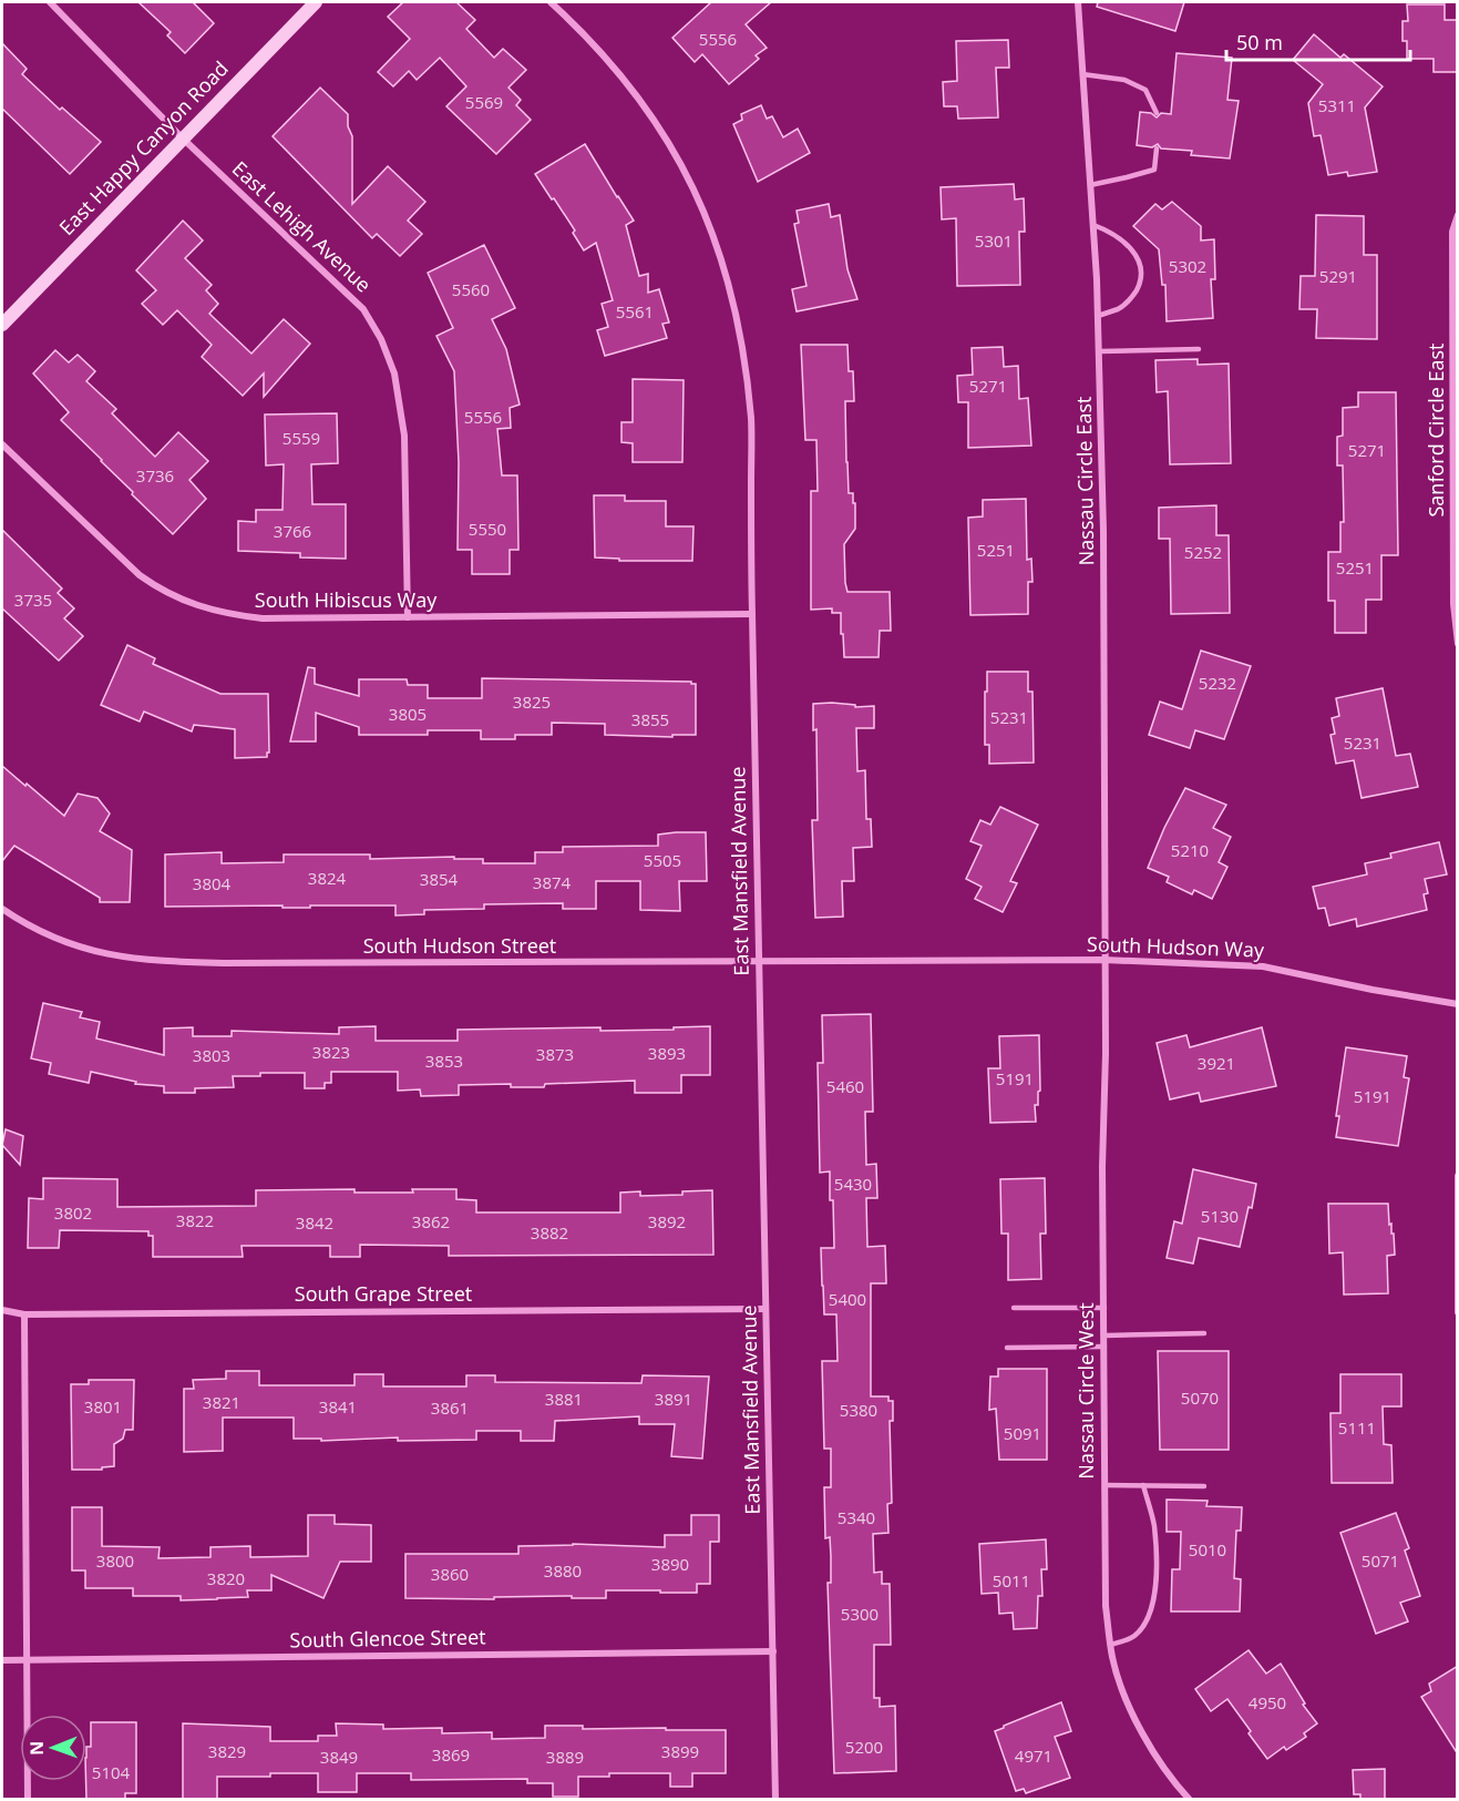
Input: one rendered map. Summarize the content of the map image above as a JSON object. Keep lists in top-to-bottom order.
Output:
{
  "streets": {
    "street": [
      "East Happy Canyon Road",
      "East Lehigh Avenue",
      "Sanford Circle East",
      "Nassau Circle East",
      "South Hibiscus Way",
      "East Mansfield Avenue",
      "South Hudson Street",
      "South Hudson Way",
      "South Grape Street",
      "Nassau Circle West",
      "South Glencoe Street"
    ]
  },
  "crossings": [
    ["East Happy Canyon Road", "East Lehigh Avenue"],
    ["East Lehigh Avenue", "South Hibiscus Way"],
    ["Nassau Circle East", "South Hudson Way"],
    ["Nassau Circle East", "Nassau Circle West"],
    ["South Hibiscus Way", "East Mansfield Avenue"],
    ["East Mansfield Avenue", "South Hudson Street"],
    ["East Mansfield Avenue", "South Grape Street"],
    ["East Mansfield Avenue", "South Glencoe Street"],
    ["South Hudson Street", "South Hudson Way"],
    ["South Hudson Way", "Nassau Circle West"]
  ],
  "house_numbers": [
    "5556",
    "5569",
    "5311",
    "5301",
    "5302",
    "5291",
    "5560",
    "5561",
    "5271",
    "5556",
    "5559",
    "5271",
    "3736",
    "5550",
    "3766",
    "5251",
    "5252",
    "5251",
    "3735",
    "5232",
    "3825",
    "3805",
    "5231",
    "3855",
    "5231",
    "5210",
    "5505",
    "3824",
    "3854",
    "3874",
    "3804",
    "3823",
    "3893",
    "3873",
    "3803",
    "3853",
    "3921",
    "5191",
    "5460",
    "5191",
    "5430",
    "3802",
    "5130",
    "3822",
    "3862",
    "3892",
    "3842",
    "3882",
    "5400",
    "5070",
    "3881",
    "3891",
    "3821",
    "3801",
    "3841",
    "3861",
    "5380",
    "5111",
    "5091",
    "5340",
    "5010",
    "3800",
    "5071",
    "3890",
    "3880",
    "3860",
    "3820",
    "5011",
    "5300",
    "4950",
    "5200",
    "3829",
    "3899",
    "3869",
    "4971",
    "3849",
    "3889",
    "5104"
  ],
  "scale_bar": "50 m",
  "north": "left"
}
